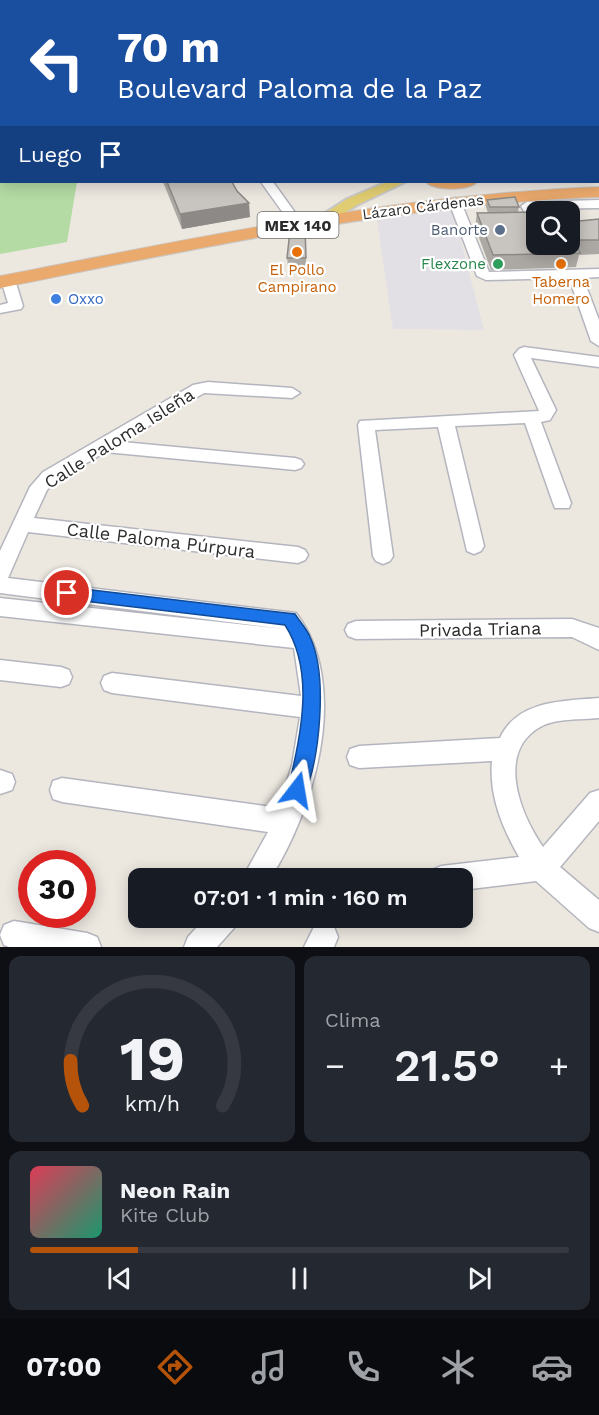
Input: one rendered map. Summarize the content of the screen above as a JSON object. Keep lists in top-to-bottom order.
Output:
{
  "streets": {
    "highway": ["Lázaro Cárdenas", "MEX 140"],
    "street": ["Calle Paloma Isleña", "Calle Paloma Púrpura", "Privada Triana"]
  },
  "crossings": [
    ["Calle Paloma Isleña", "Calle Paloma Púrpura"]
  ],
  "places": [
    "Banorte",
    "El Pollo Campirano",
    "Flexzone",
    "Taberna Homero",
    "Oxxo"
  ],
  "page": {
    "turn": ["70 m", "Boulevard Paloma de la Paz"],
    "then": "Luego",
    "limit": "30",
    "trip": "07:01 · 1 min · 160 m",
    "tile": "Clima",
    "heat": ["−", "21.5°", "+"],
    "song": ["Neon Rain", "Kite Club"],
    "tabs": "07:00",
    "gauge": ["19", "km/h"]
  }
}
